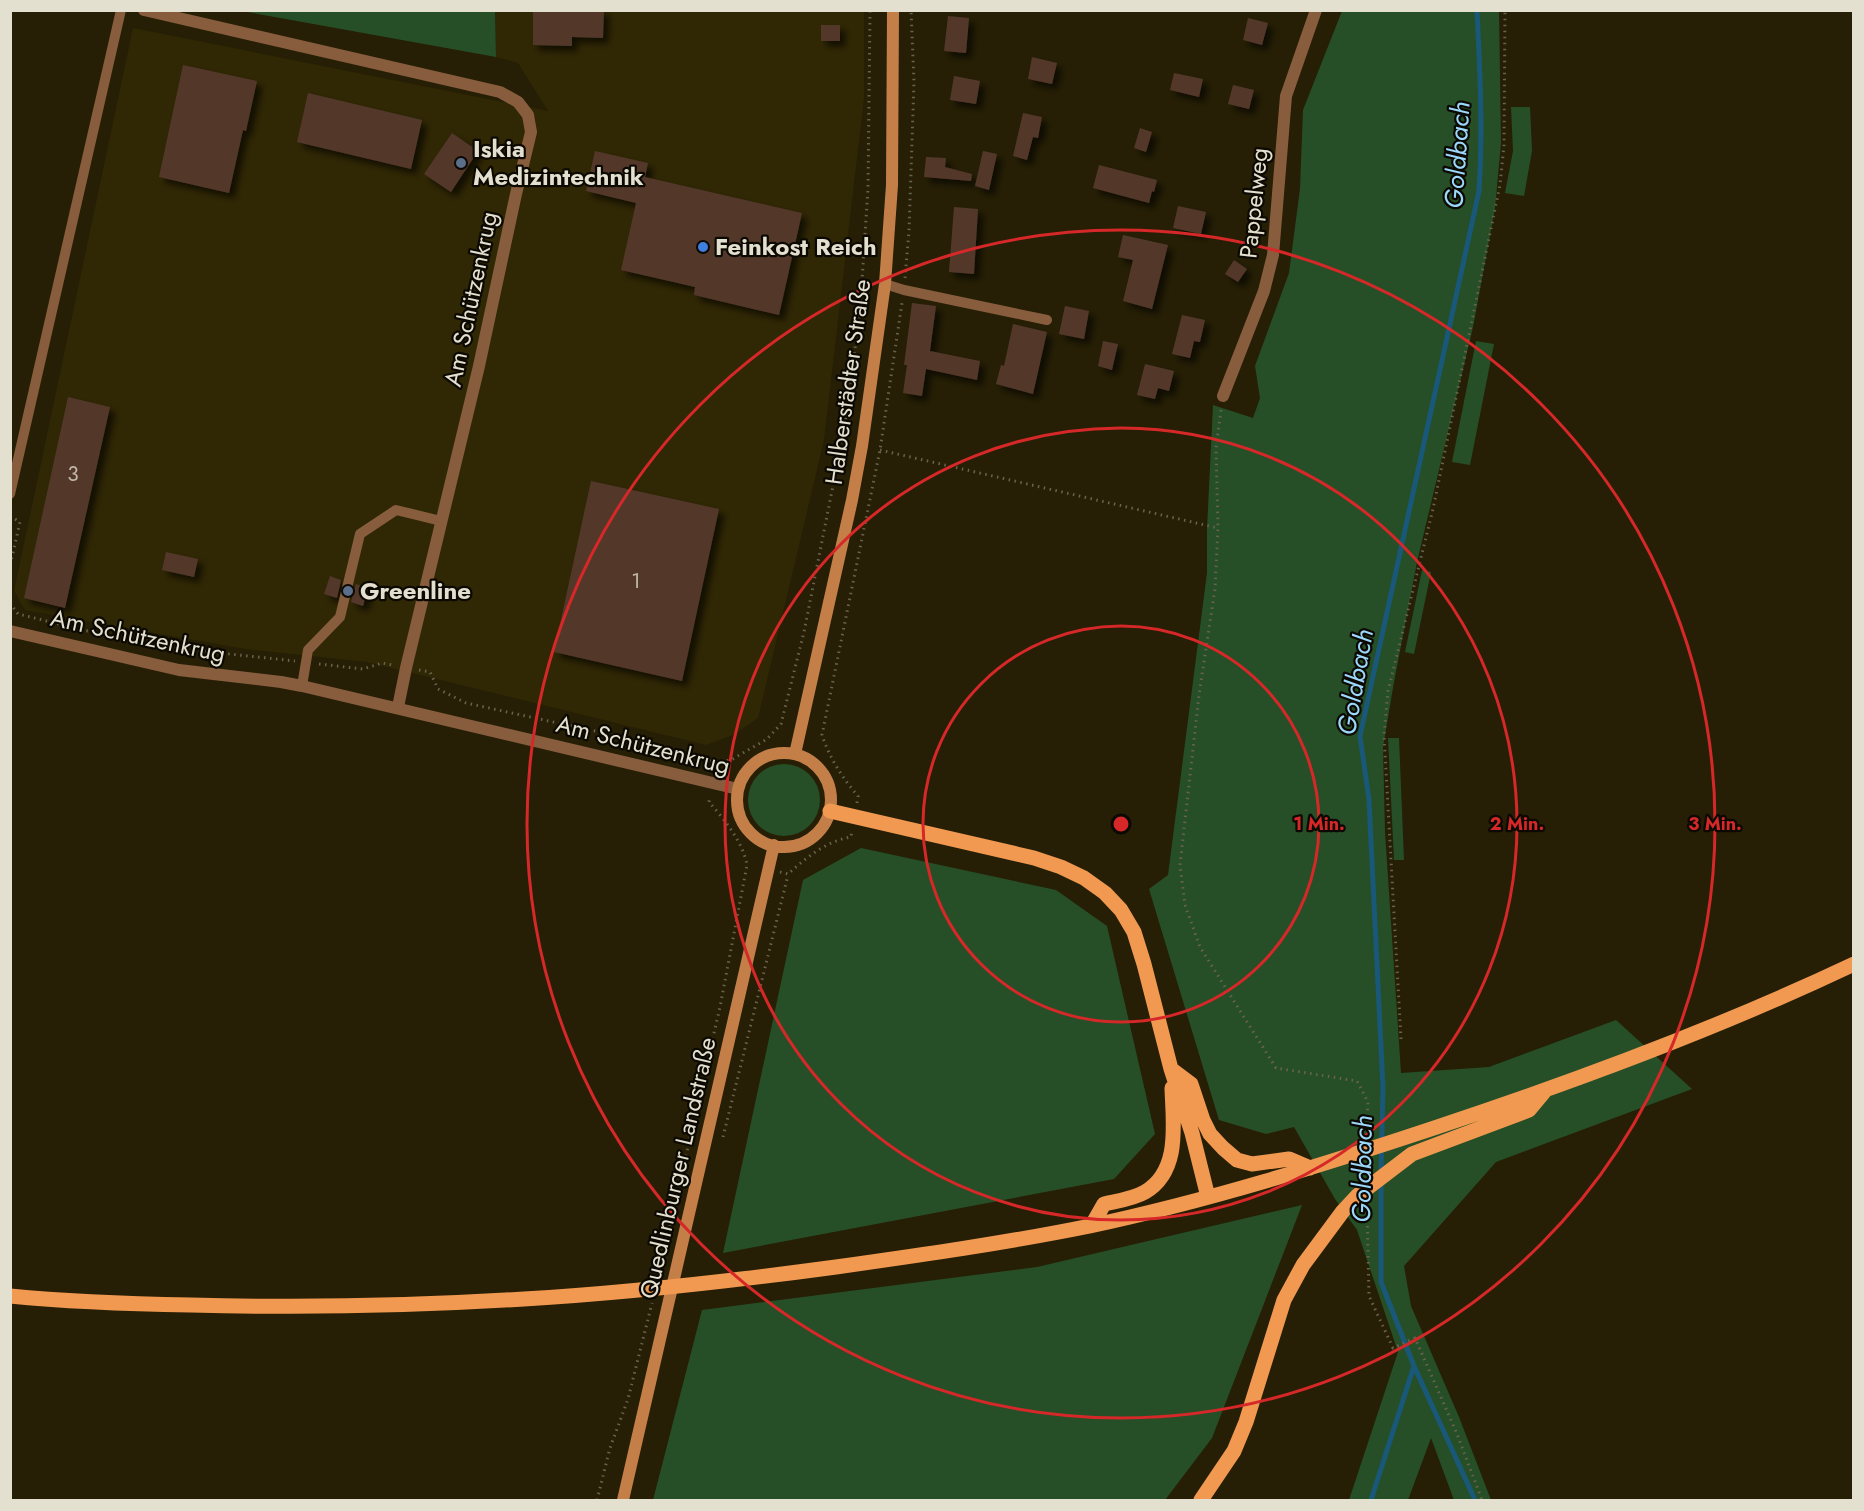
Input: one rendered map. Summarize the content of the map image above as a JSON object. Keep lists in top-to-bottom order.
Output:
{
  "streets": {
    "main road": ["Halberstädter Straße", "Quedlinburger Landstraße"],
    "street": ["Pappelweg", "Am Schützenkrug"]
  },
  "crossings": [
    ["Am Schützenkrug", "Halberstädter Straße"],
    ["Am Schützenkrug", "Quedlinburger Landstraße"],
    ["Halberstädter Straße", "Quedlinburger Landstraße"]
  ],
  "water": ["Goldbach"],
  "places": ["Iskia Medizintechnik", "Feinkost Reich", "Greenline"],
  "house_numbers": ["3", "1"],
  "rings": ["1 Min.", "2 Min.", "3 Min."]
}
